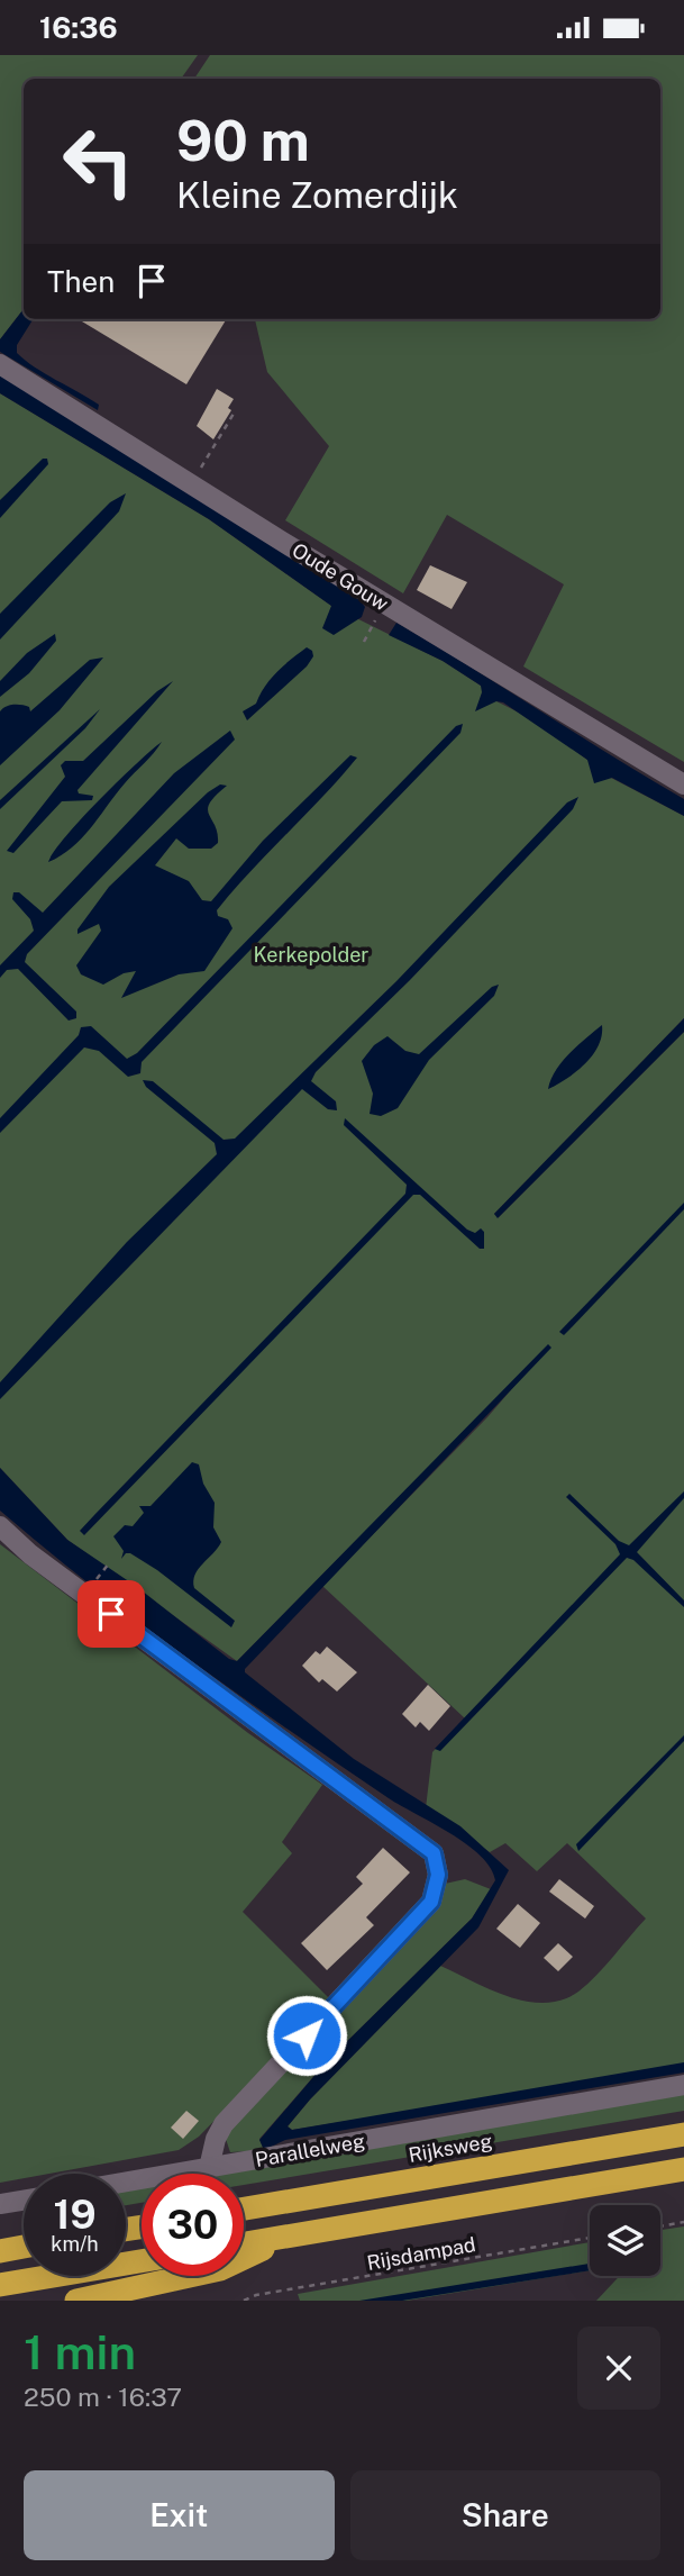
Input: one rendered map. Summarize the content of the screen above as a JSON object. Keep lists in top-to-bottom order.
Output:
{
  "streets": {
    "highway": ["Rijksweg"],
    "street": ["Oude Gouw", "Parallelweg"],
    "path": ["Rijsdampad"]
  },
  "parks": ["Kerkepolder"],
  "page": {
    "status": "16:36",
    "turn": ["90 m", "Kleine Zomerdijk"],
    "then": "Then",
    "speed": "19 km/h",
    "limit": "30",
    "heading": ["1 min", "250 m · 16:37"],
    "buttons": ["Exit", "Share"]
  }
}
